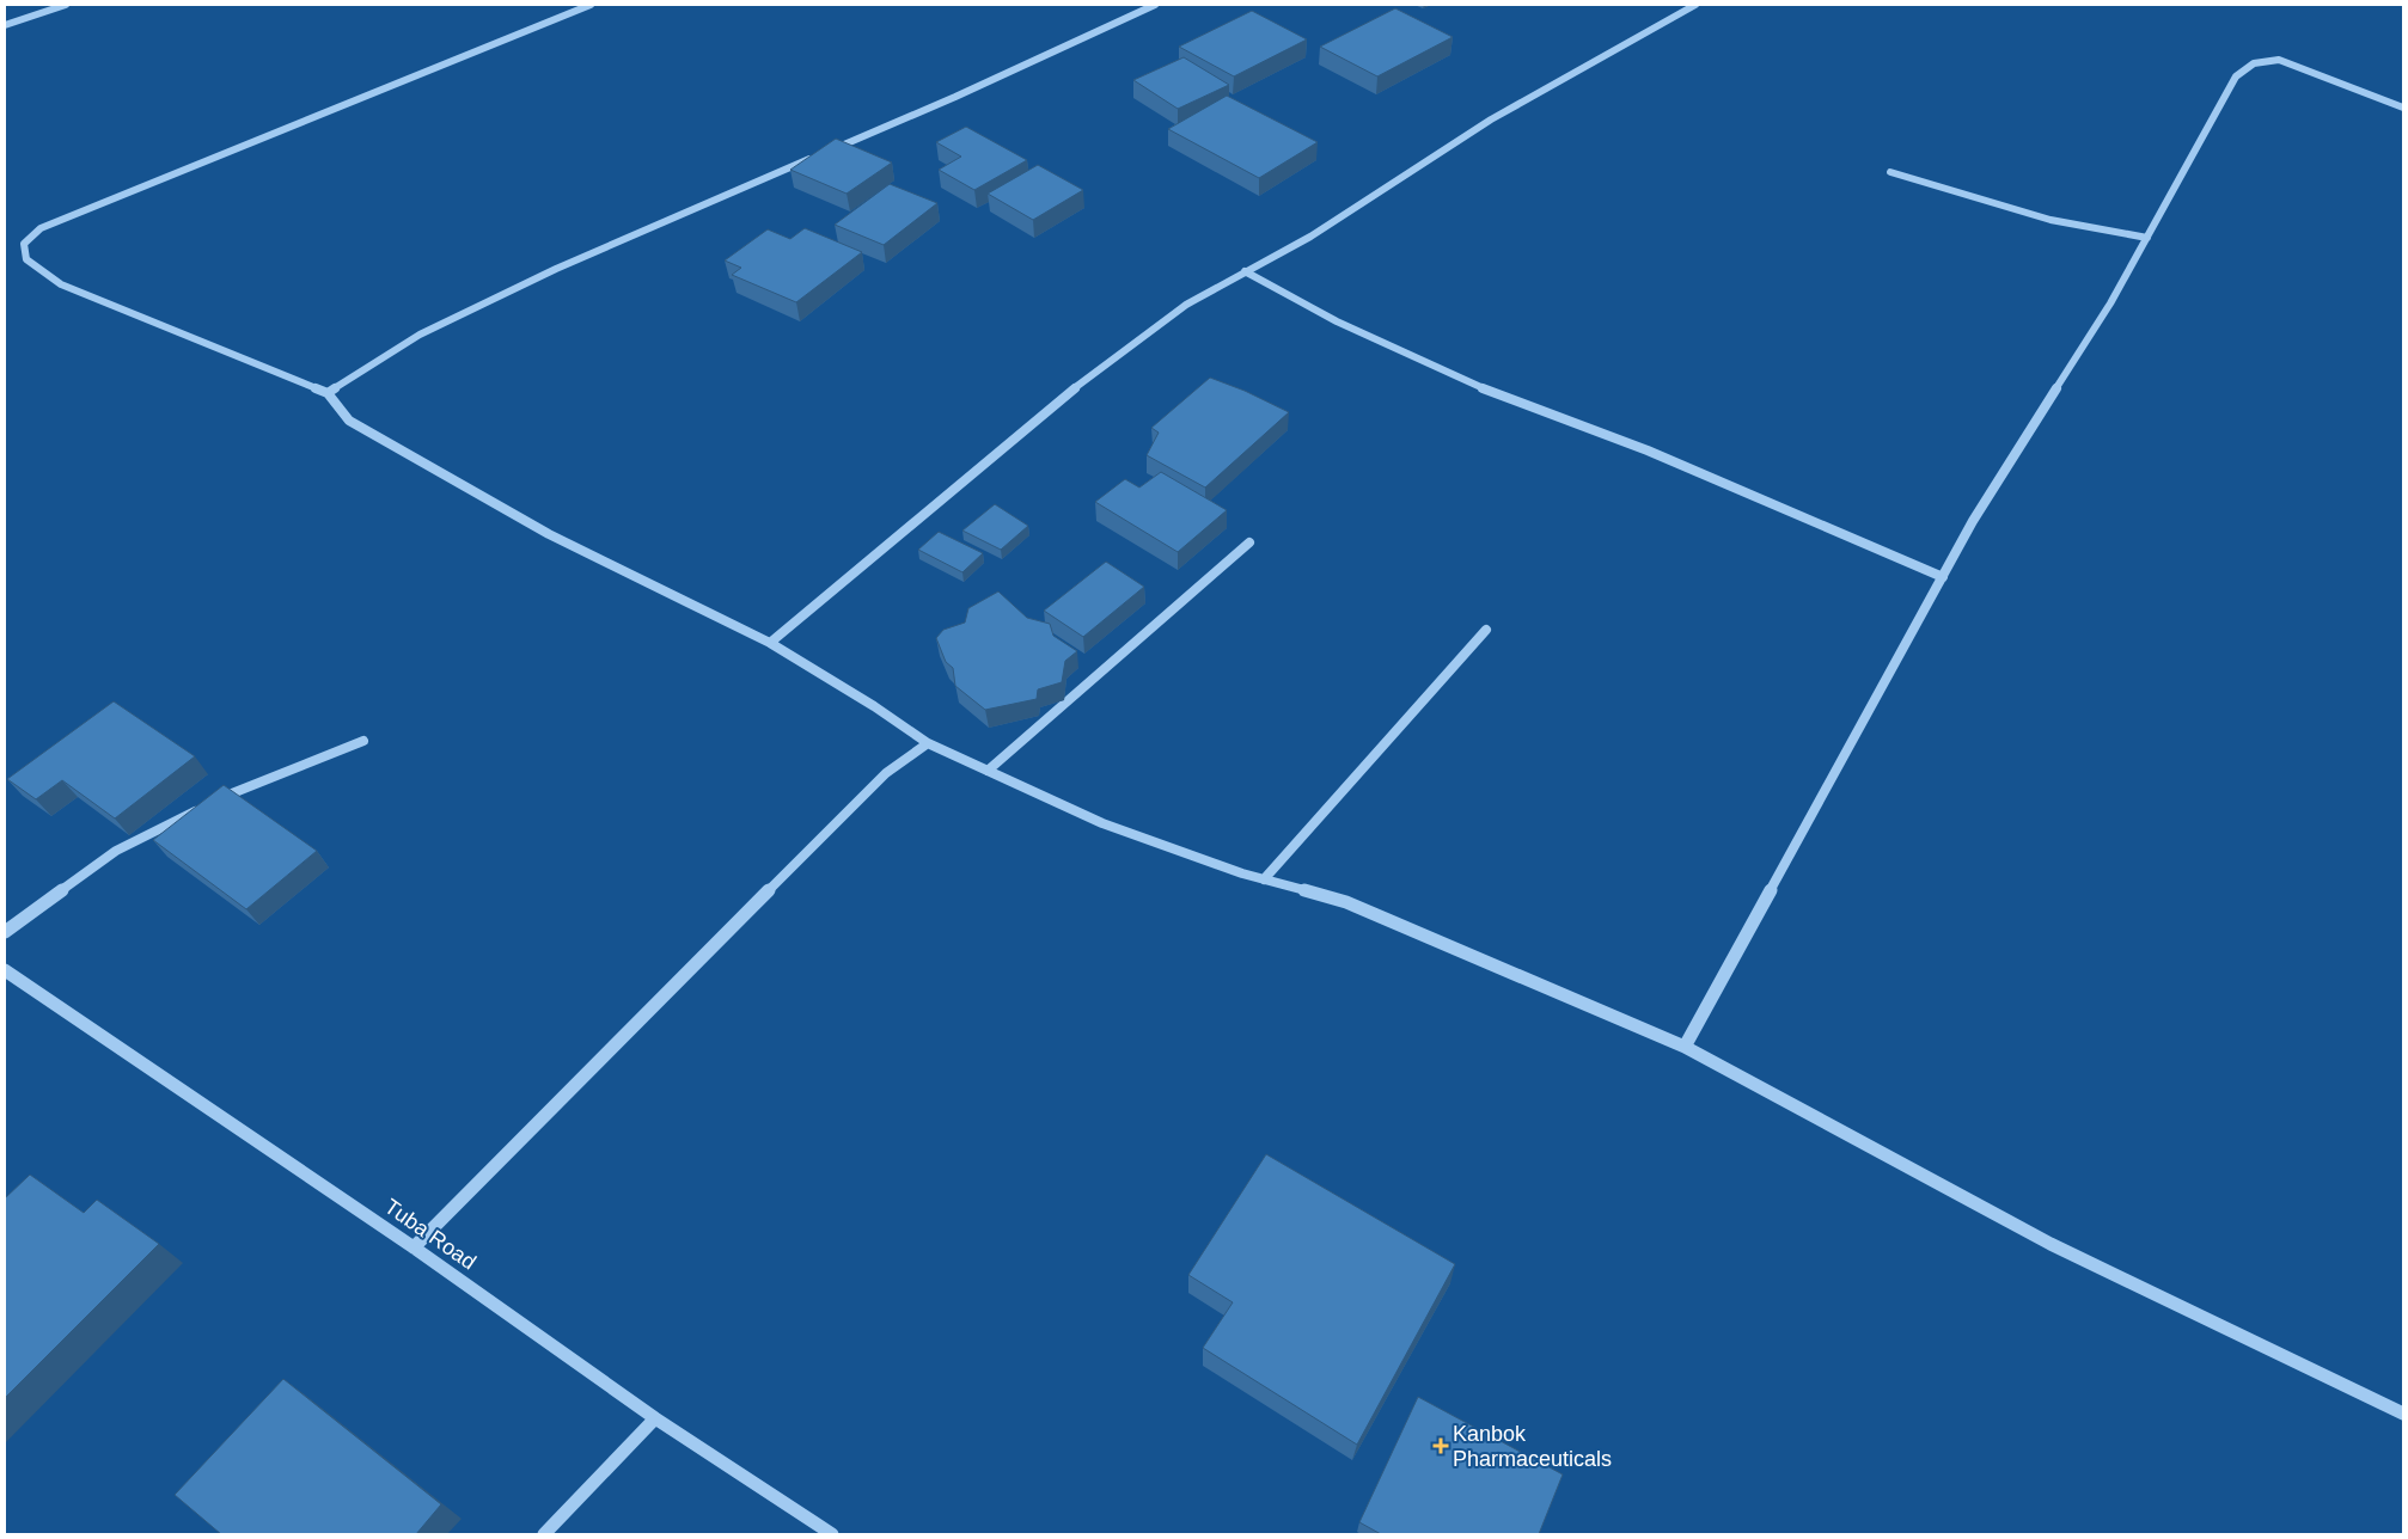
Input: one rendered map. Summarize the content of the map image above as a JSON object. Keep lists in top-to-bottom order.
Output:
{
  "streets": {
    "street": ["Tuba Road"]
  },
  "places": {
    "health": ["Kanbok Pharmaceuticals"]
  }
}
